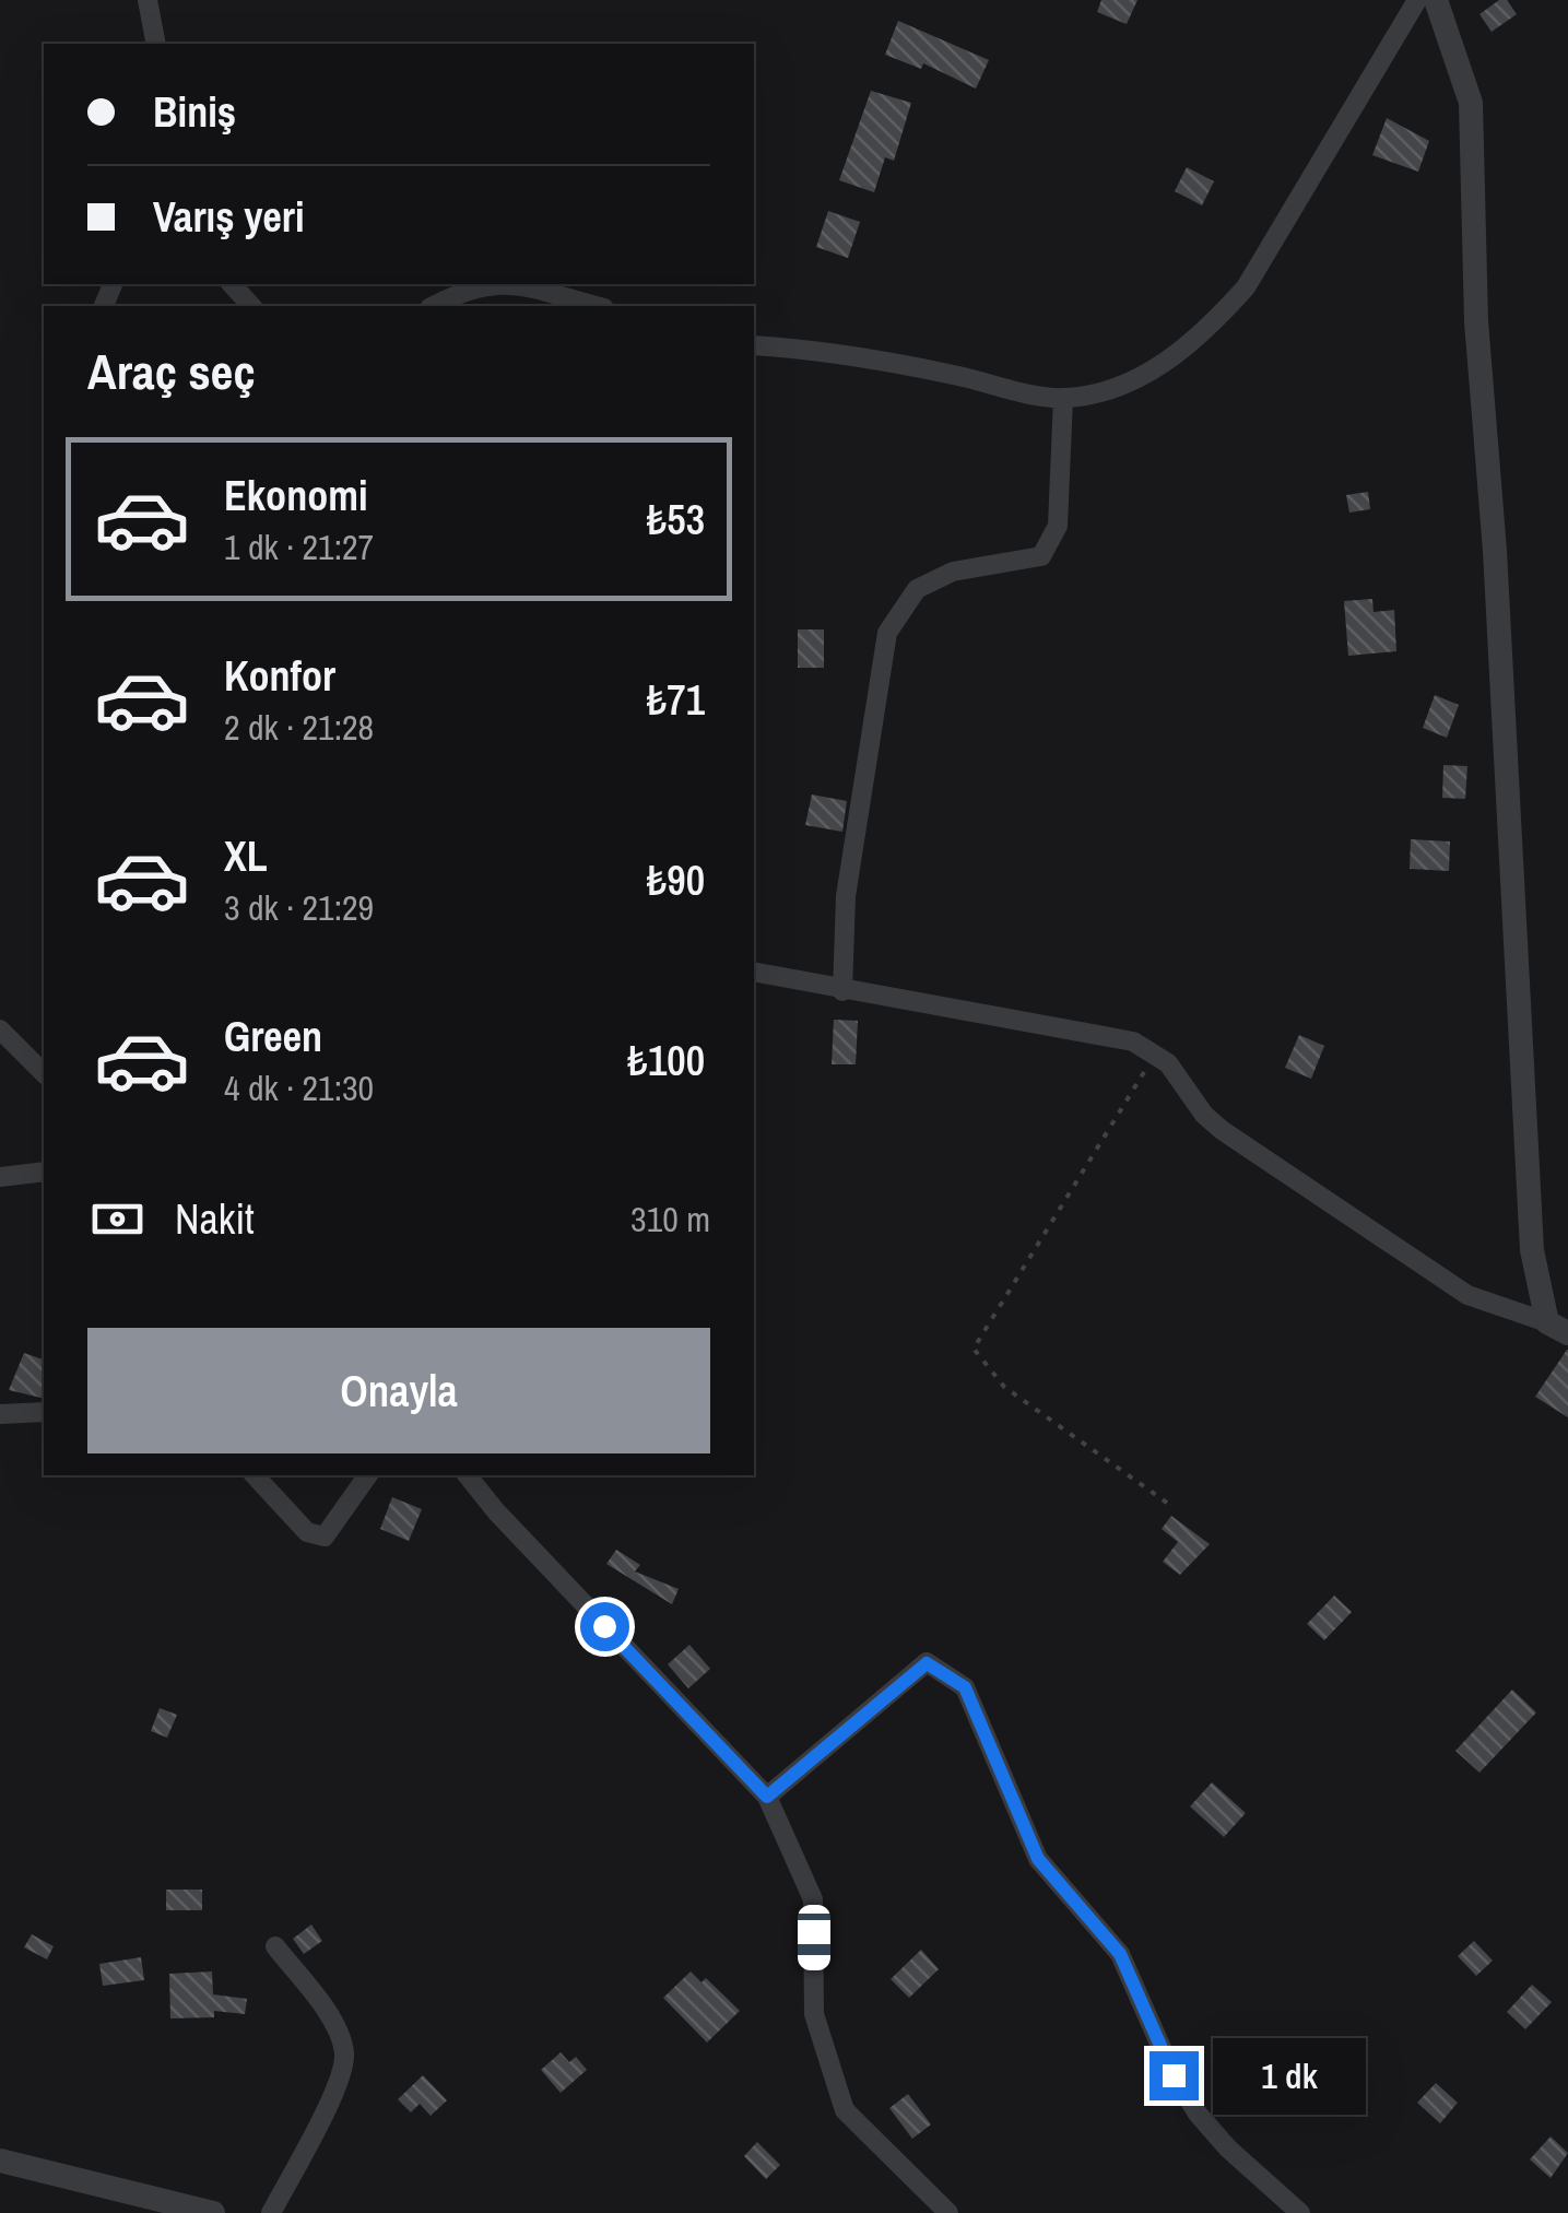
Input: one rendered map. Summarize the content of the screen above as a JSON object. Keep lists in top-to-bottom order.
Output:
{
  "page": {
    "banner": ["Biniş", "Varış yeri"],
    "heading": "Araç seç",
    "list": [
      {
        "name": "Ekonomi",
        "note": "1 dk · 21:27",
        "value": "₺53"
      },
      {
        "name": "Konfor",
        "note": "2 dk · 21:28",
        "value": "₺71"
      },
      {
        "name": "XL",
        "note": "3 dk · 21:29",
        "value": "₺90"
      },
      {
        "name": "Green",
        "note": "4 dk · 21:30",
        "value": "₺100"
      }
    ],
    "pay": ["Nakit", "310 m"],
    "buttons": "Onayla",
    "bubble": "1 dk"
  }
}
